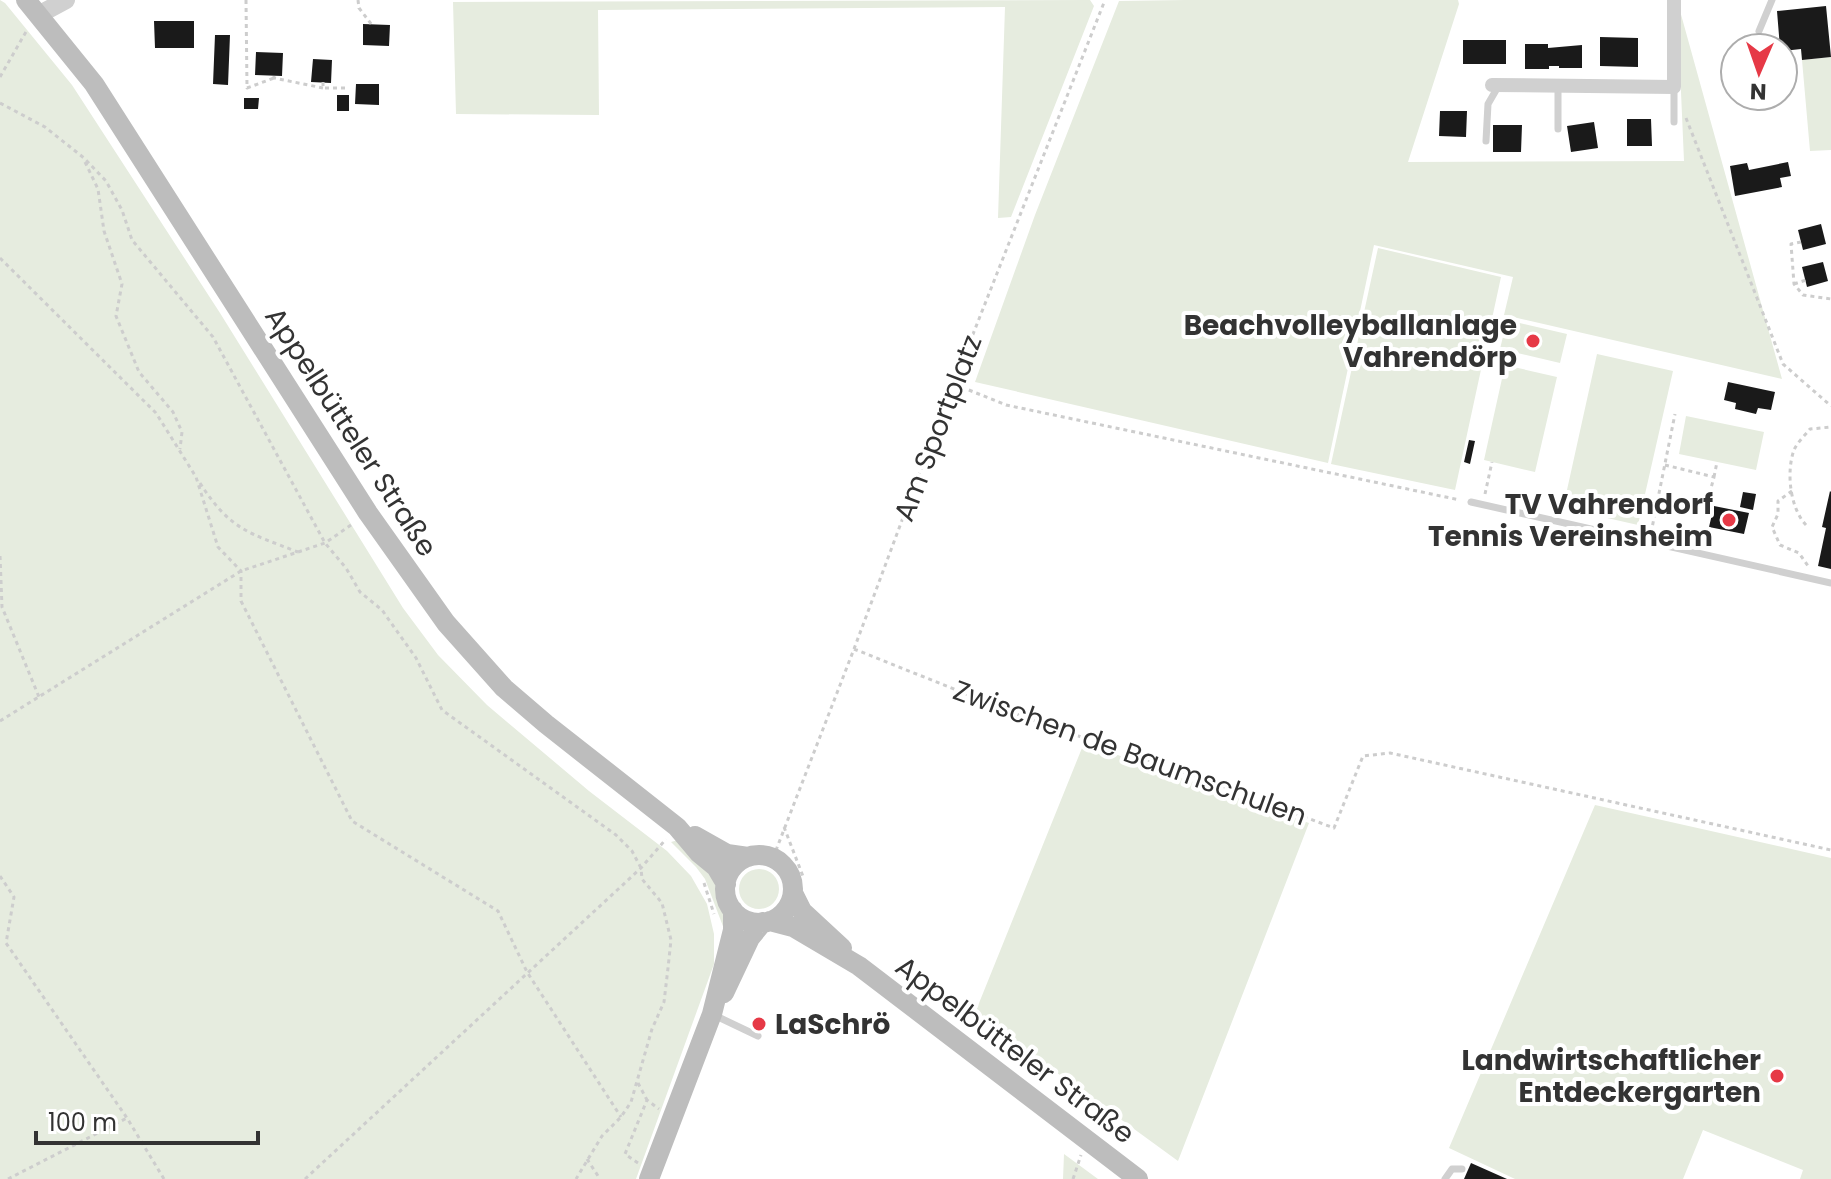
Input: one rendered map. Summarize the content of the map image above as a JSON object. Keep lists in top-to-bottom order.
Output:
{
  "streets": {
    "main road": ["Appelbütteler Straße"],
    "path": ["Am Sportplatz", "Zwischen de Baumschulen"]
  },
  "crossings": [
    ["Am Sportplatz", "Appelbütteler Straße"],
    ["Am Sportplatz", "Zwischen de Baumschulen"]
  ],
  "places": [
    "Beachvolleyballanlage Vahrendörp",
    "TV Vahrendorf Tennis Vereinsheim",
    "LaSchrö",
    "Landwirtschaftlicher Entdeckergarten"
  ],
  "scale_bar": "100 m",
  "north": "bottom"
}
